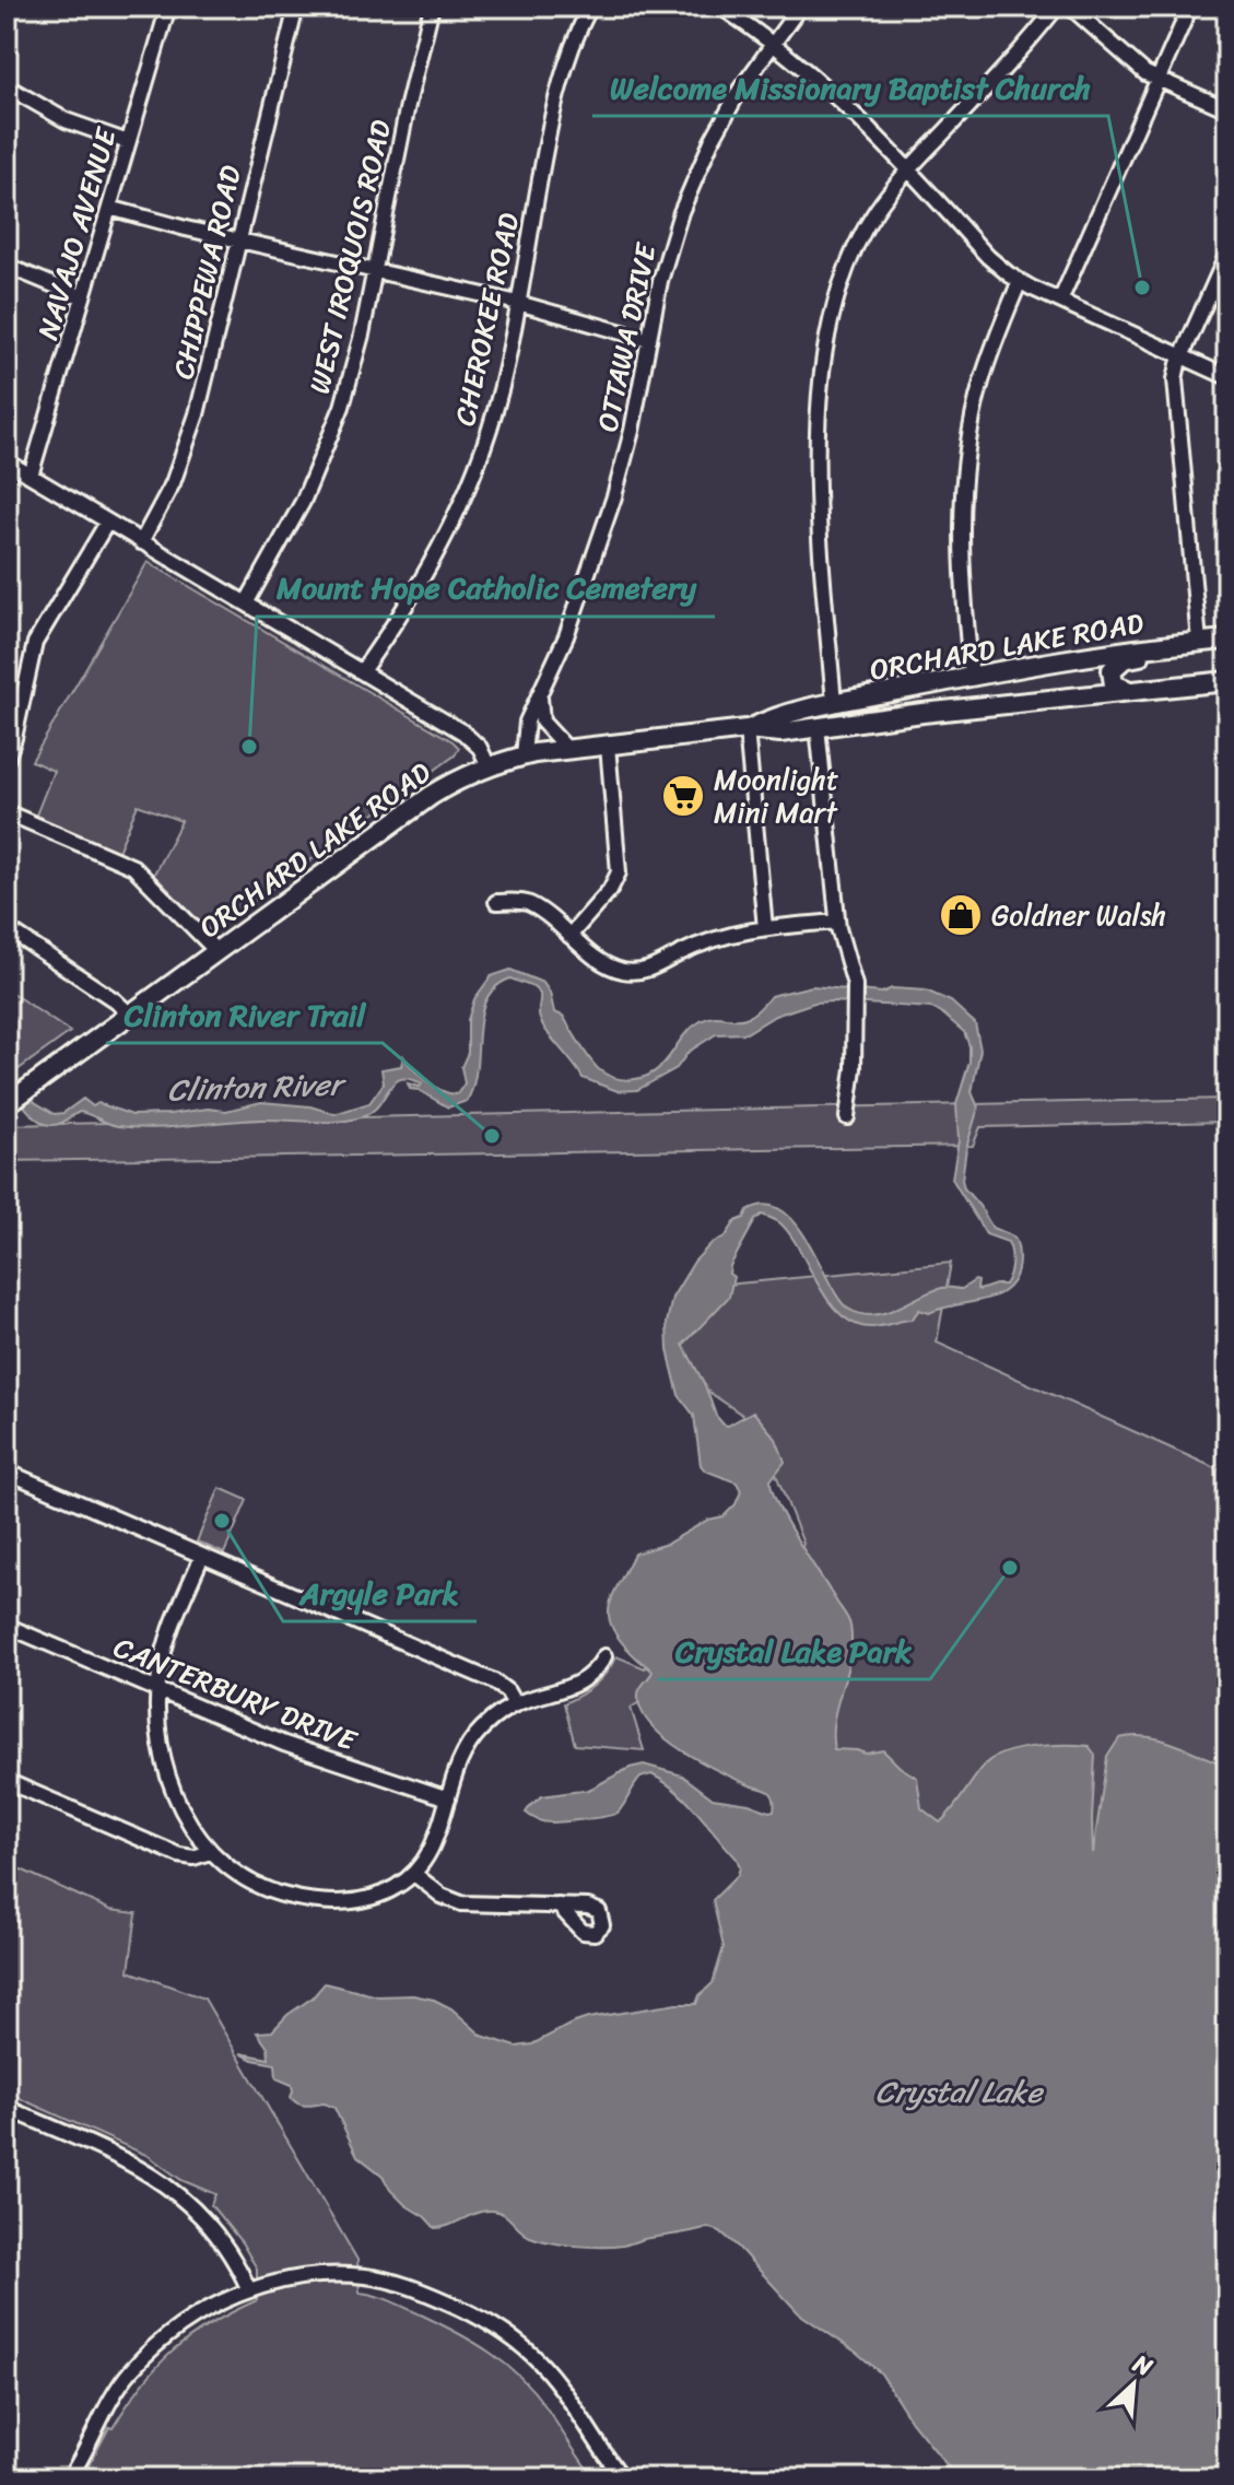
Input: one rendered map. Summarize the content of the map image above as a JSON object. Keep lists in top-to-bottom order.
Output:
{
  "streets": {
    "main road": ["ORCHARD LAKE ROAD"],
    "street": [
      "NAVAJO AVENUE",
      "WEST IROQUOIS ROAD",
      "CHIPPEWA ROAD",
      "CHEROKEE ROAD",
      "OTTAWA DRIVE",
      "CANTERBURY DRIVE"
    ]
  },
  "crossings": [
    ["OTTAWA DRIVE", "ORCHARD LAKE ROAD"]
  ],
  "water": ["Clinton River", "Crystal Lake"],
  "places": {
    "other": [
      "Welcome Missionary Baptist Church",
      "Mount Hope Catholic Cemetery",
      "Clinton River Trail",
      "Argyle Park",
      "Crystal Lake Park"
    ],
    "supermarket": ["Moonlight Mini Mart"],
    "shop": ["Goldner Walsh"]
  },
  "north": "top right"
}
